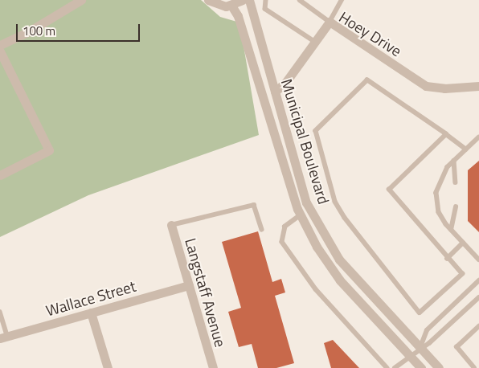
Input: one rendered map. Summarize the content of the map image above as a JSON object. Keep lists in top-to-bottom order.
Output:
{
  "streets": {
    "street": [
      "Hoey Drive",
      "Municipal Boulevard",
      "Langstaff Avenue",
      "Wallace Street"
    ]
  },
  "crossings": [
    ["Hoey Drive", "Municipal Boulevard"],
    ["Langstaff Avenue", "Wallace Street"]
  ],
  "scale_bar": "100 m"
}
